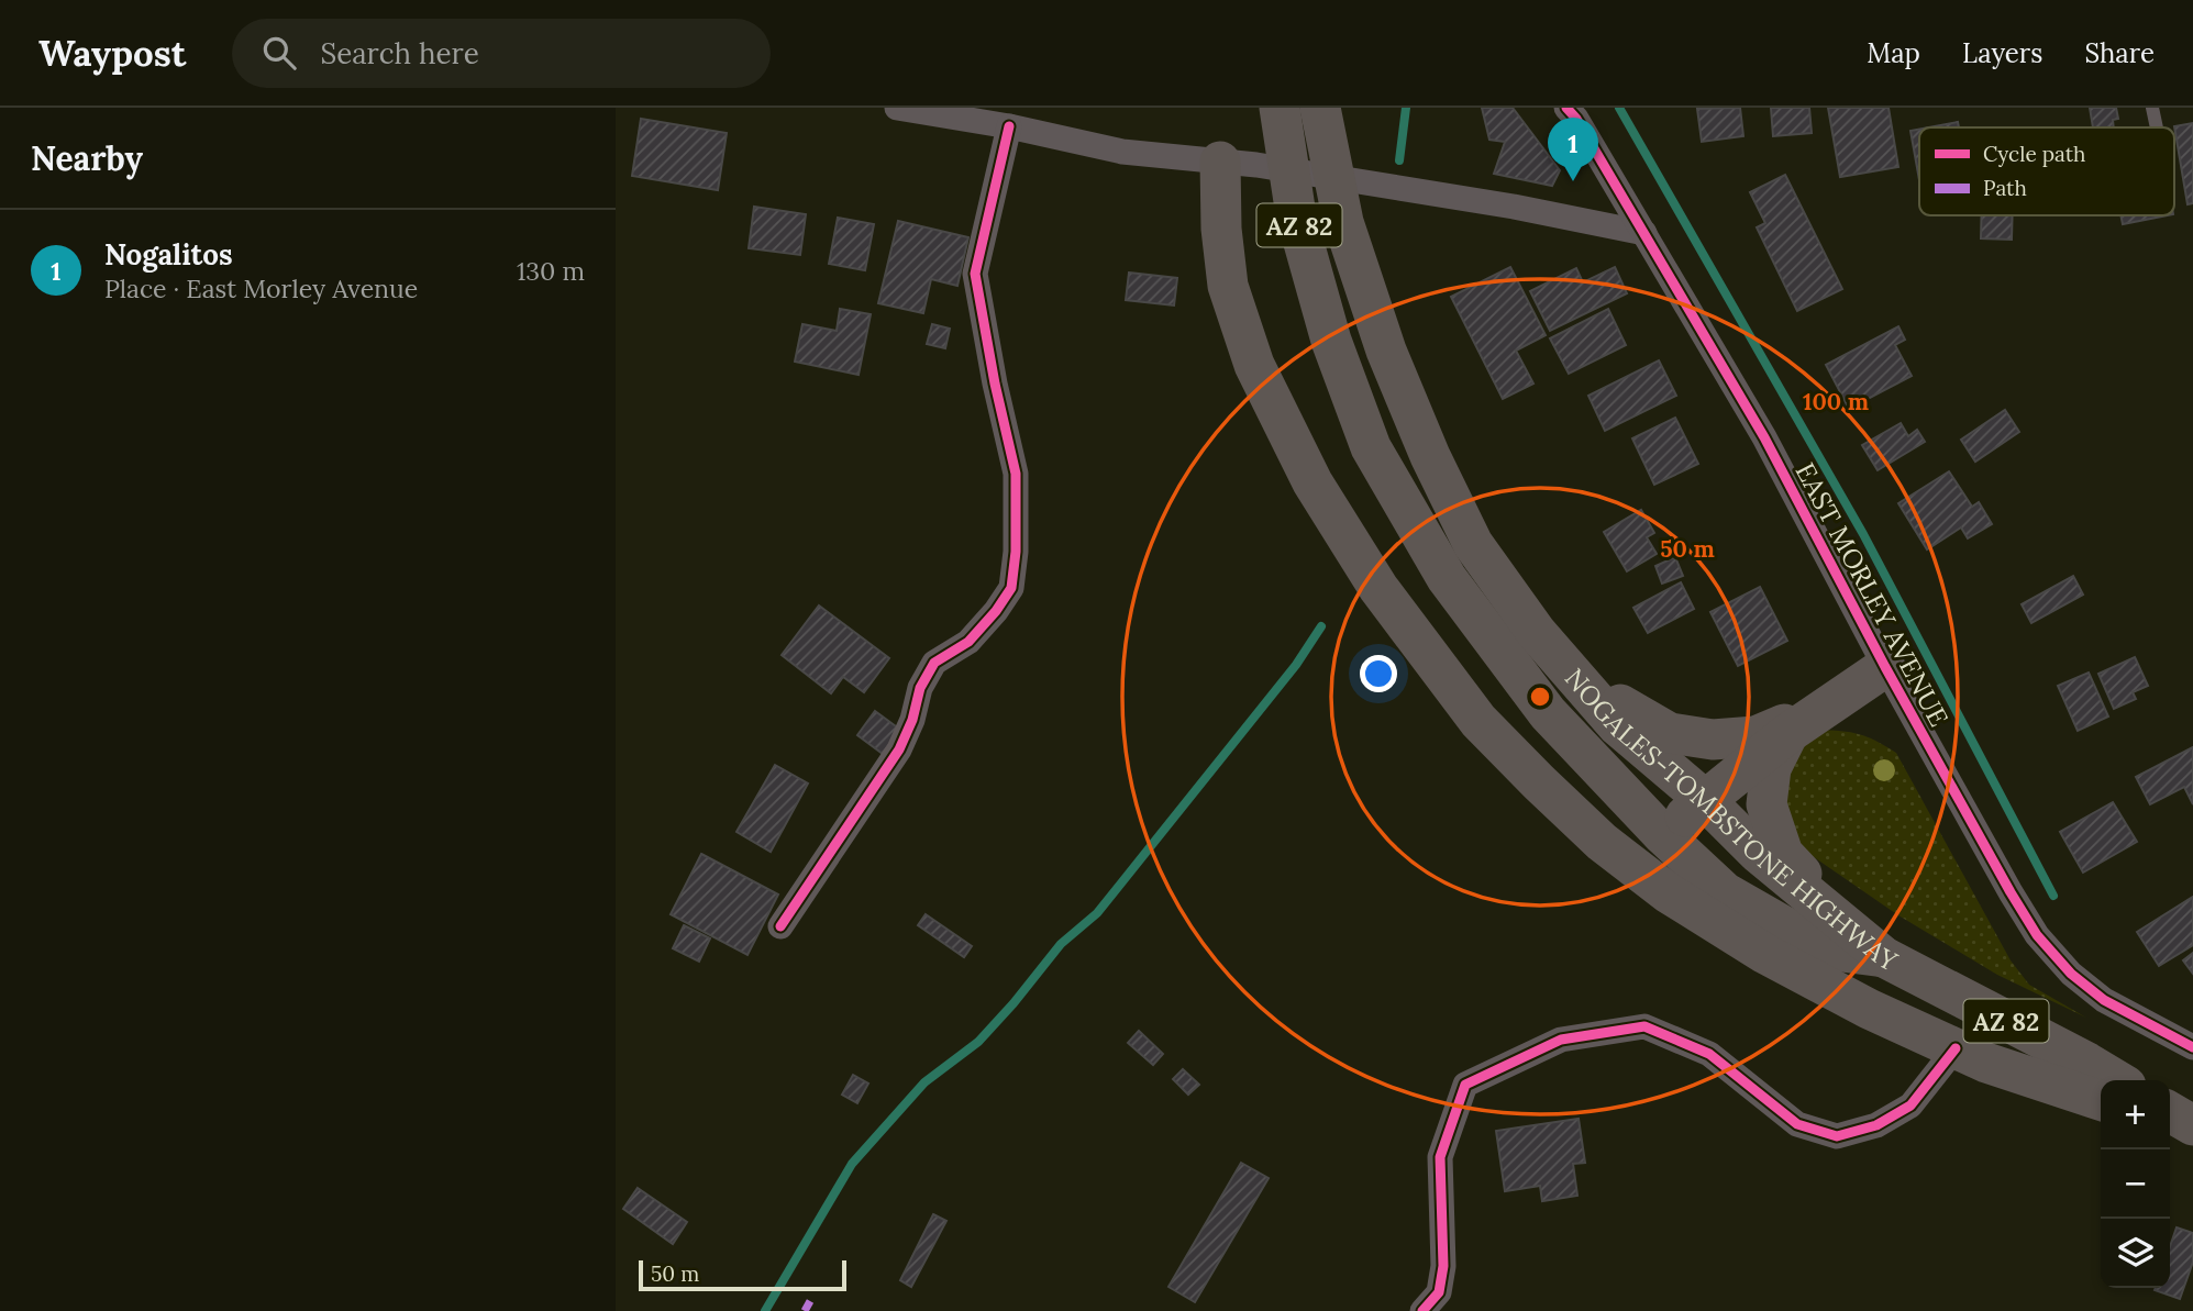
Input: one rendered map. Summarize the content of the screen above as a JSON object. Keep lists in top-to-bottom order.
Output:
{
  "streets": {
    "main road": ["AZ 82", "NOGALES-TOMBSTONE HIGHWAY"],
    "street": ["EAST MORLEY AVENUE"]
  },
  "crossings": [
    ["AZ 82", "NOGALES-TOMBSTONE HIGHWAY"]
  ],
  "legend": ["Cycle path", "Path"],
  "scale_bar": "50 m",
  "page": {
    "header": "Waypost",
    "search": "Search here",
    "nav": ["Map", "Layers", "Share"],
    "heading": "Nearby",
    "pins": "1",
    "list": [
      {
        "mark": "1",
        "name": "Nogalitos",
        "note": "Place · East Morley Avenue",
        "value": "130 m"
      }
    ],
    "map_buttons": ["+", "−"],
    "scale": "50 m"
  },
  "rings": ["100 m", "50 m"]
}
